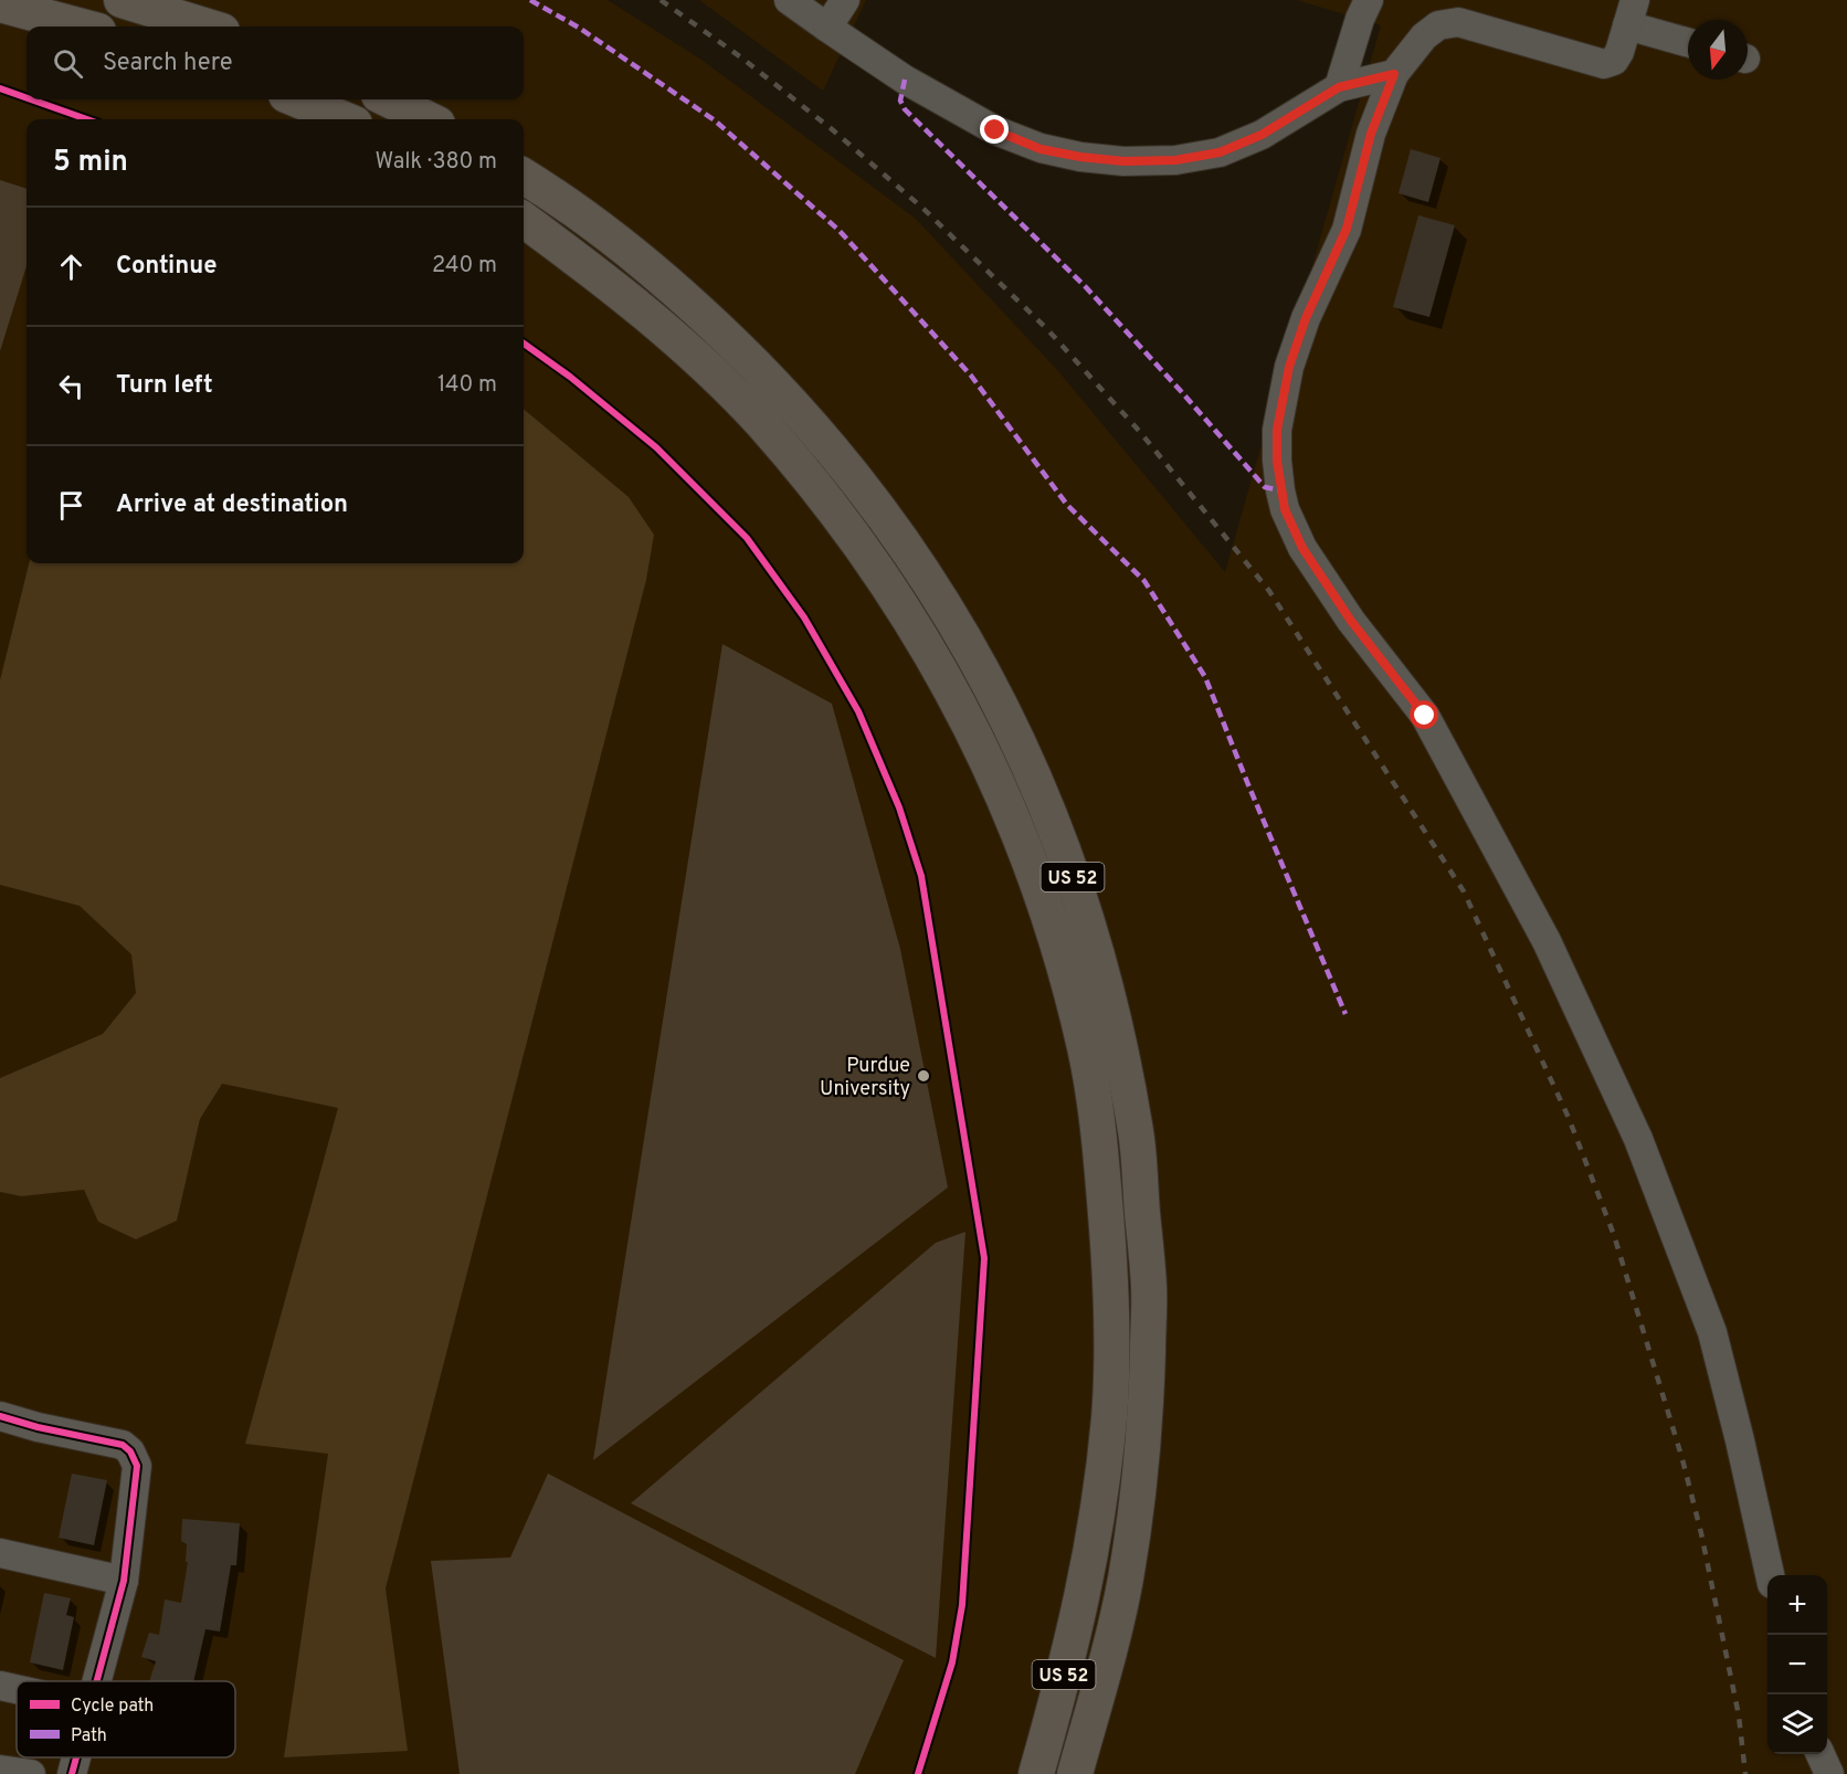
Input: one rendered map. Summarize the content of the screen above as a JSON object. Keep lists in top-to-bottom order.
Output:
{
  "streets": {
    "main road": ["US 52"]
  },
  "places": ["Purdue University"],
  "legend": ["Cycle path", "Path"],
  "north": "bottom",
  "page": {
    "search": "Search here",
    "heading": ["5 min", "Walk · 380 m"],
    "list": [
      ["Continue", "240 m"],
      ["Turn left", "140 m"],
      "Arrive at destination"
    ],
    "map_buttons": ["+", "−"]
  }
}
